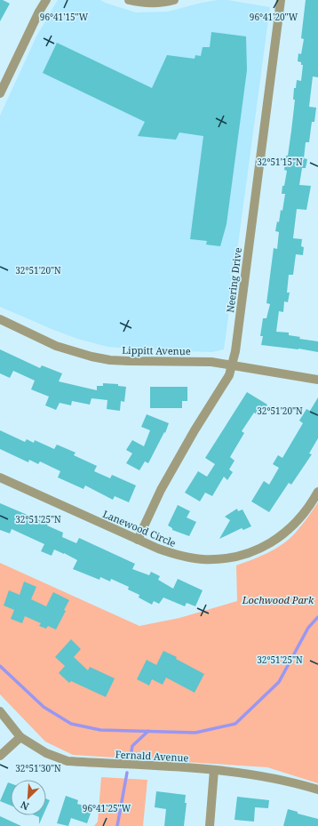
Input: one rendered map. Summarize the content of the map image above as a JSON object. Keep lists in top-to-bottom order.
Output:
{
  "streets": {
    "street": [
      "Neering Drive",
      "Lippitt Avenue",
      "Lanewood Circle",
      "Fernald Avenue"
    ]
  },
  "crossings": [
    ["Neering Drive", "Lippitt Avenue"],
    ["Neering Drive", "Lanewood Circle"]
  ],
  "parks": ["Lochwood Park"],
  "north": "bottom left",
  "coordinates": [
    "96°41'15\"W",
    "96°41'20\"W",
    "32°51'15\"N",
    "32°51'20\"N",
    "32°51'25\"N",
    "32°51'30\"N",
    "96°41'25\"W"
  ]
}
